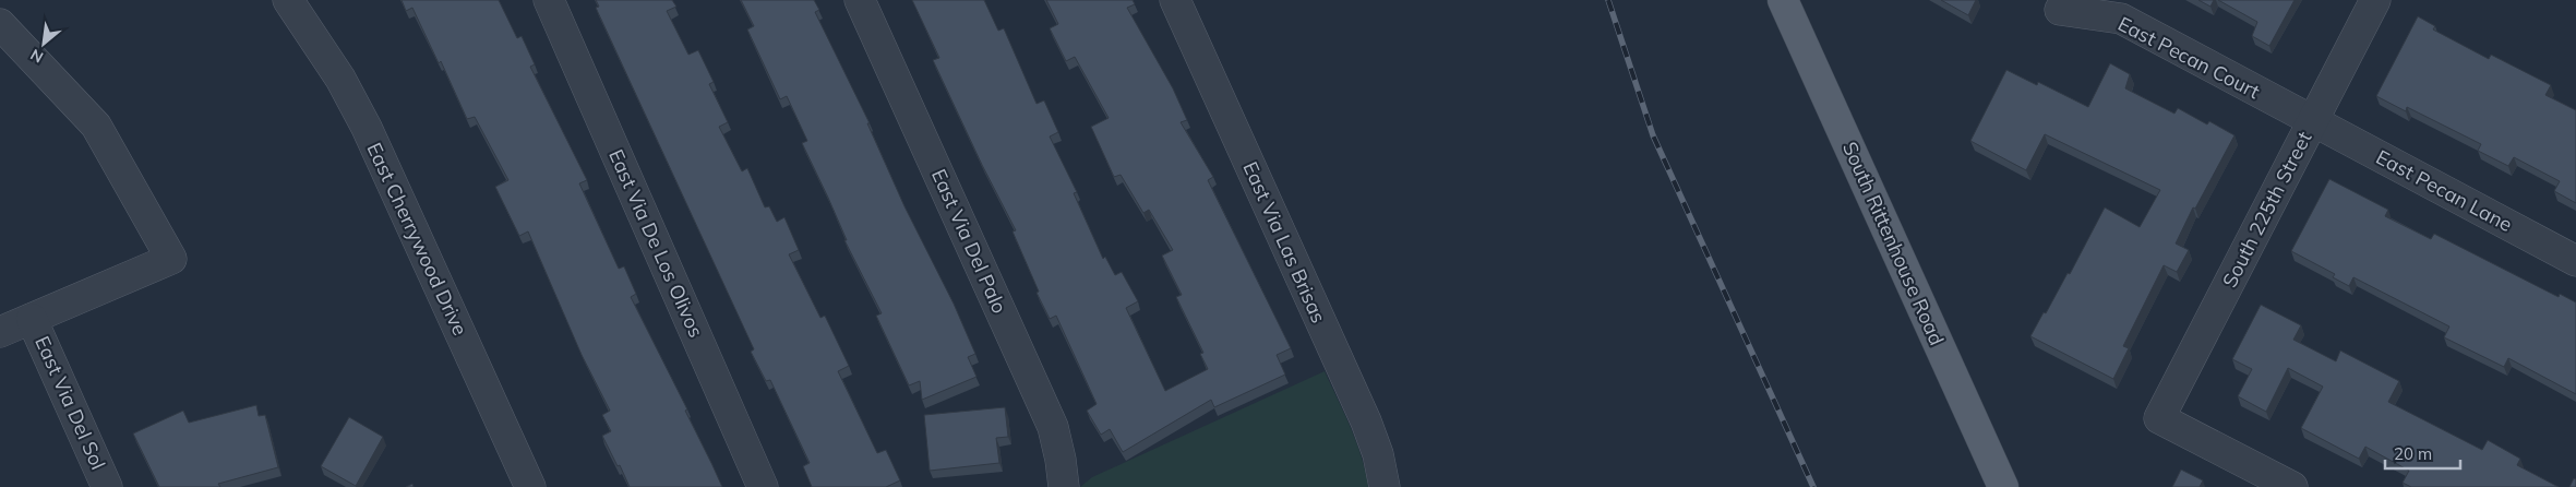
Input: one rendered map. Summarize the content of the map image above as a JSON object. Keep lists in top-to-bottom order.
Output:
{
  "streets": {
    "main road": ["South Rittenhouse Road"],
    "street": [
      "East Pecan Court",
      "East Pecan Lane",
      "South 225th Street",
      "East Cherrywood Drive",
      "East Via Del Palo",
      "East Via Las Brisas",
      "East Via De Los Olivos",
      "East Via Del Sol"
    ]
  },
  "crossings": [
    ["East Pecan Court", "East Pecan Lane"],
    ["East Pecan Court", "South 225th Street"],
    ["East Pecan Lane", "South 225th Street"]
  ],
  "scale_bar": "20 m",
  "north": "bottom left"
}
